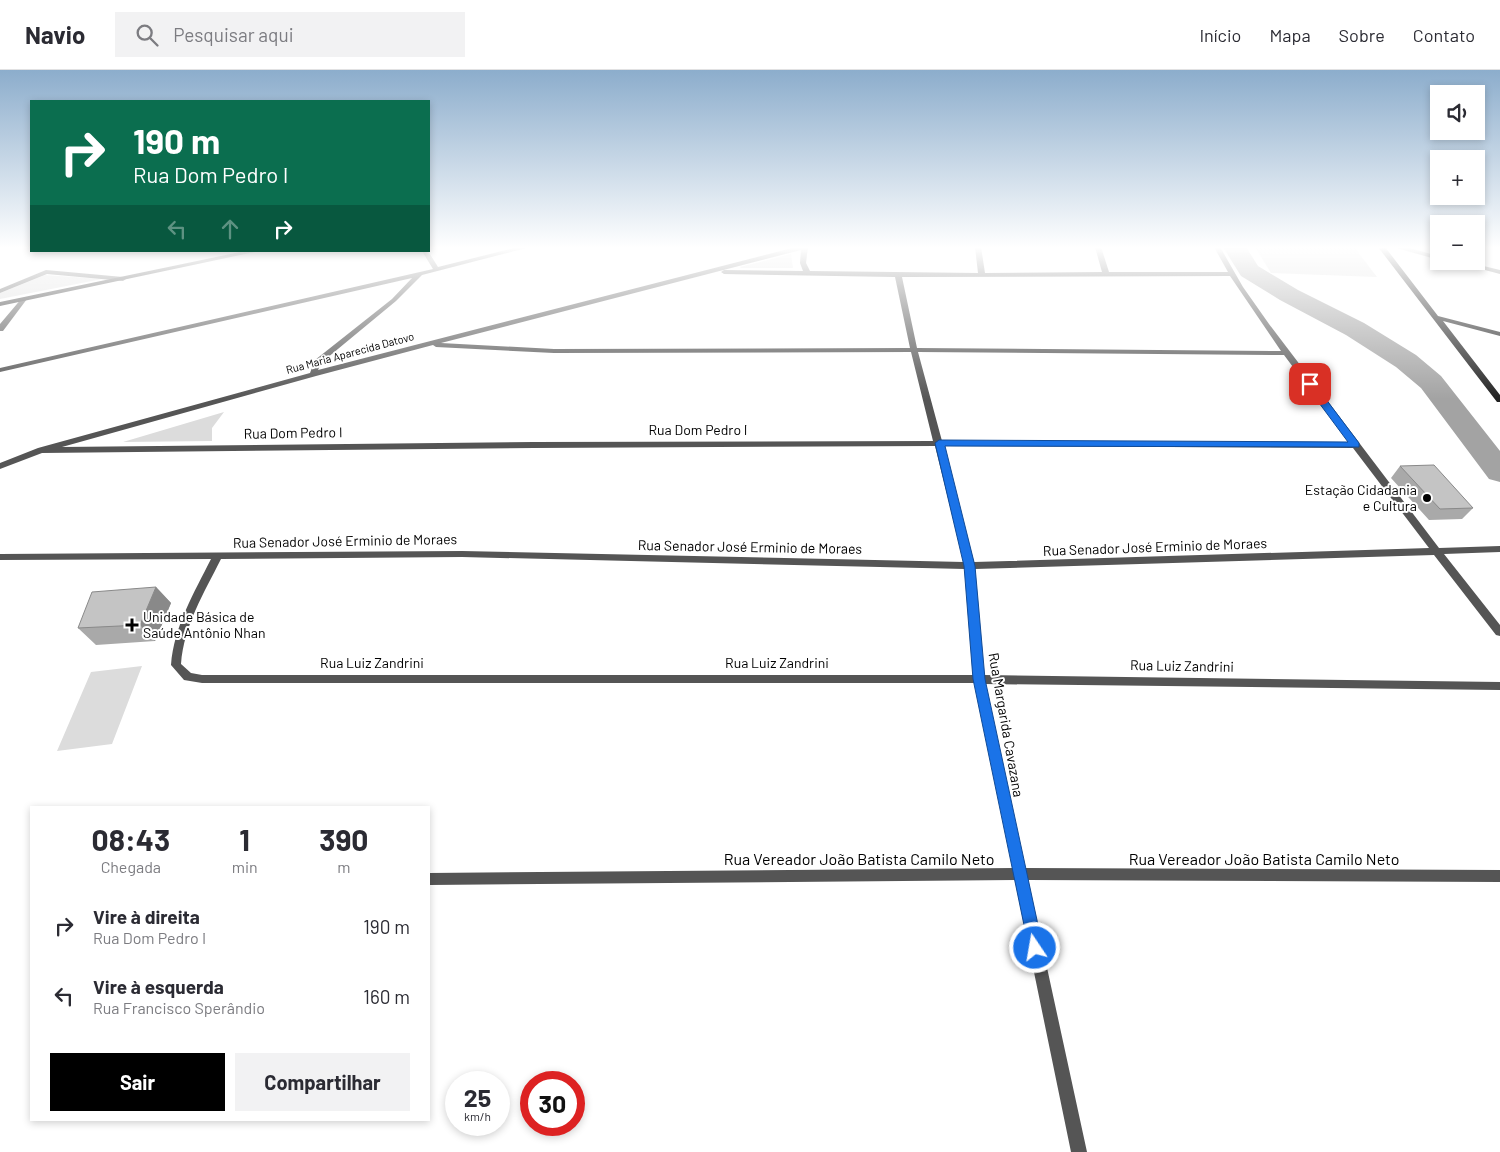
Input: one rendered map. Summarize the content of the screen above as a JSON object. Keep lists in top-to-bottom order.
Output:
{
  "streets": {
    "street": [
      "Rua Maria Aparecida Datovo",
      "Rua Dom Pedro I",
      "Rua Senador José Erminio de Moraes",
      "Rua Luiz Zandrini",
      "Rua Margarida Cavazana",
      "Rua Vereador João Batista Camilo Neto"
    ]
  },
  "crossings": [
    ["Rua Maria Aparecida Datovo", "Rua Dom Pedro I"],
    ["Rua Dom Pedro I", "Rua Margarida Cavazana"],
    ["Rua Senador José Erminio de Moraes", "Rua Luiz Zandrini"],
    ["Rua Senador José Erminio de Moraes", "Rua Margarida Cavazana"],
    ["Rua Luiz Zandrini", "Rua Margarida Cavazana"],
    ["Rua Margarida Cavazana", "Rua Vereador João Batista Camilo Neto"]
  ],
  "places": {
    "other": ["Estação Cidadania e Cultura"],
    "health": ["Unidade Básica de Saúde Antônio Nhan"]
  },
  "page": {
    "header": "Navio",
    "search": "Pesquisar aqui",
    "nav": [
      "Início",
      "Mapa",
      "Sobre",
      "Contato"
    ],
    "map_buttons": ["+", "−"],
    "turn": ["190 m", "Rua Dom Pedro I"],
    "eta": [
      "08:43",
      "Chegada",
      "1",
      "min",
      "390",
      "m"
    ],
    "list": [
      {
        "name": "Vire à direita",
        "note": "Rua Dom Pedro I",
        "value": "190 m"
      },
      {
        "name": "Vire à esquerda",
        "note": "Rua Francisco Sperândio",
        "value": "160 m"
      }
    ],
    "buttons": ["Sair", "Compartilhar"],
    "speed": "25 km/h",
    "limit": "30"
  }
}
